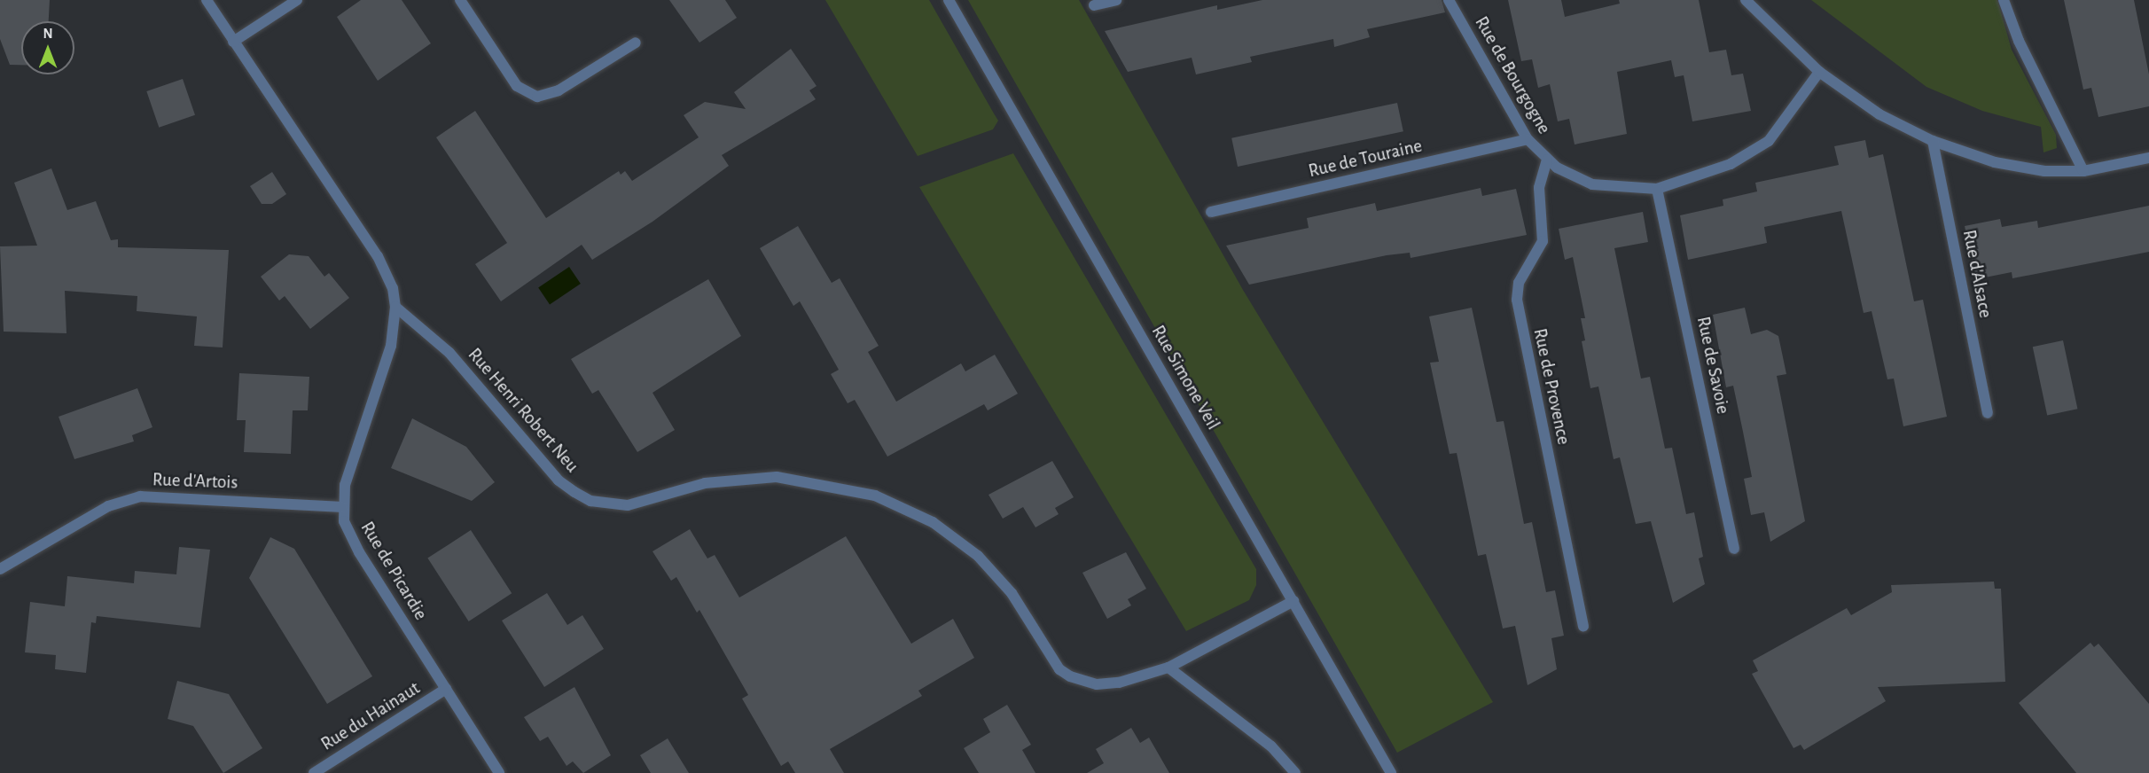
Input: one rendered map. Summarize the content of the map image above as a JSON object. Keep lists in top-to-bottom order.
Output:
{
  "streets": {
    "street": [
      "Rue de Bourgogne",
      "Rue de Touraine",
      "Rue d'Alsace",
      "Rue de Savoie",
      "Rue Simone Veil",
      "Rue de Provence",
      "Rue Henri Robert Neu",
      "Rue d'Artois",
      "Rue de Picardie",
      "Rue du Hainaut"
    ]
  },
  "crossings": [
    ["Rue de Bourgogne", "Rue de Touraine"],
    ["Rue de Bourgogne", "Rue de Savoie"],
    ["Rue de Bourgogne", "Rue de Provence"],
    ["Rue Simone Veil", "Rue Henri Robert Neu"],
    ["Rue Henri Robert Neu", "Rue de Picardie"],
    ["Rue d'Artois", "Rue de Picardie"],
    ["Rue de Picardie", "Rue du Hainaut"]
  ],
  "north": "top"
}
